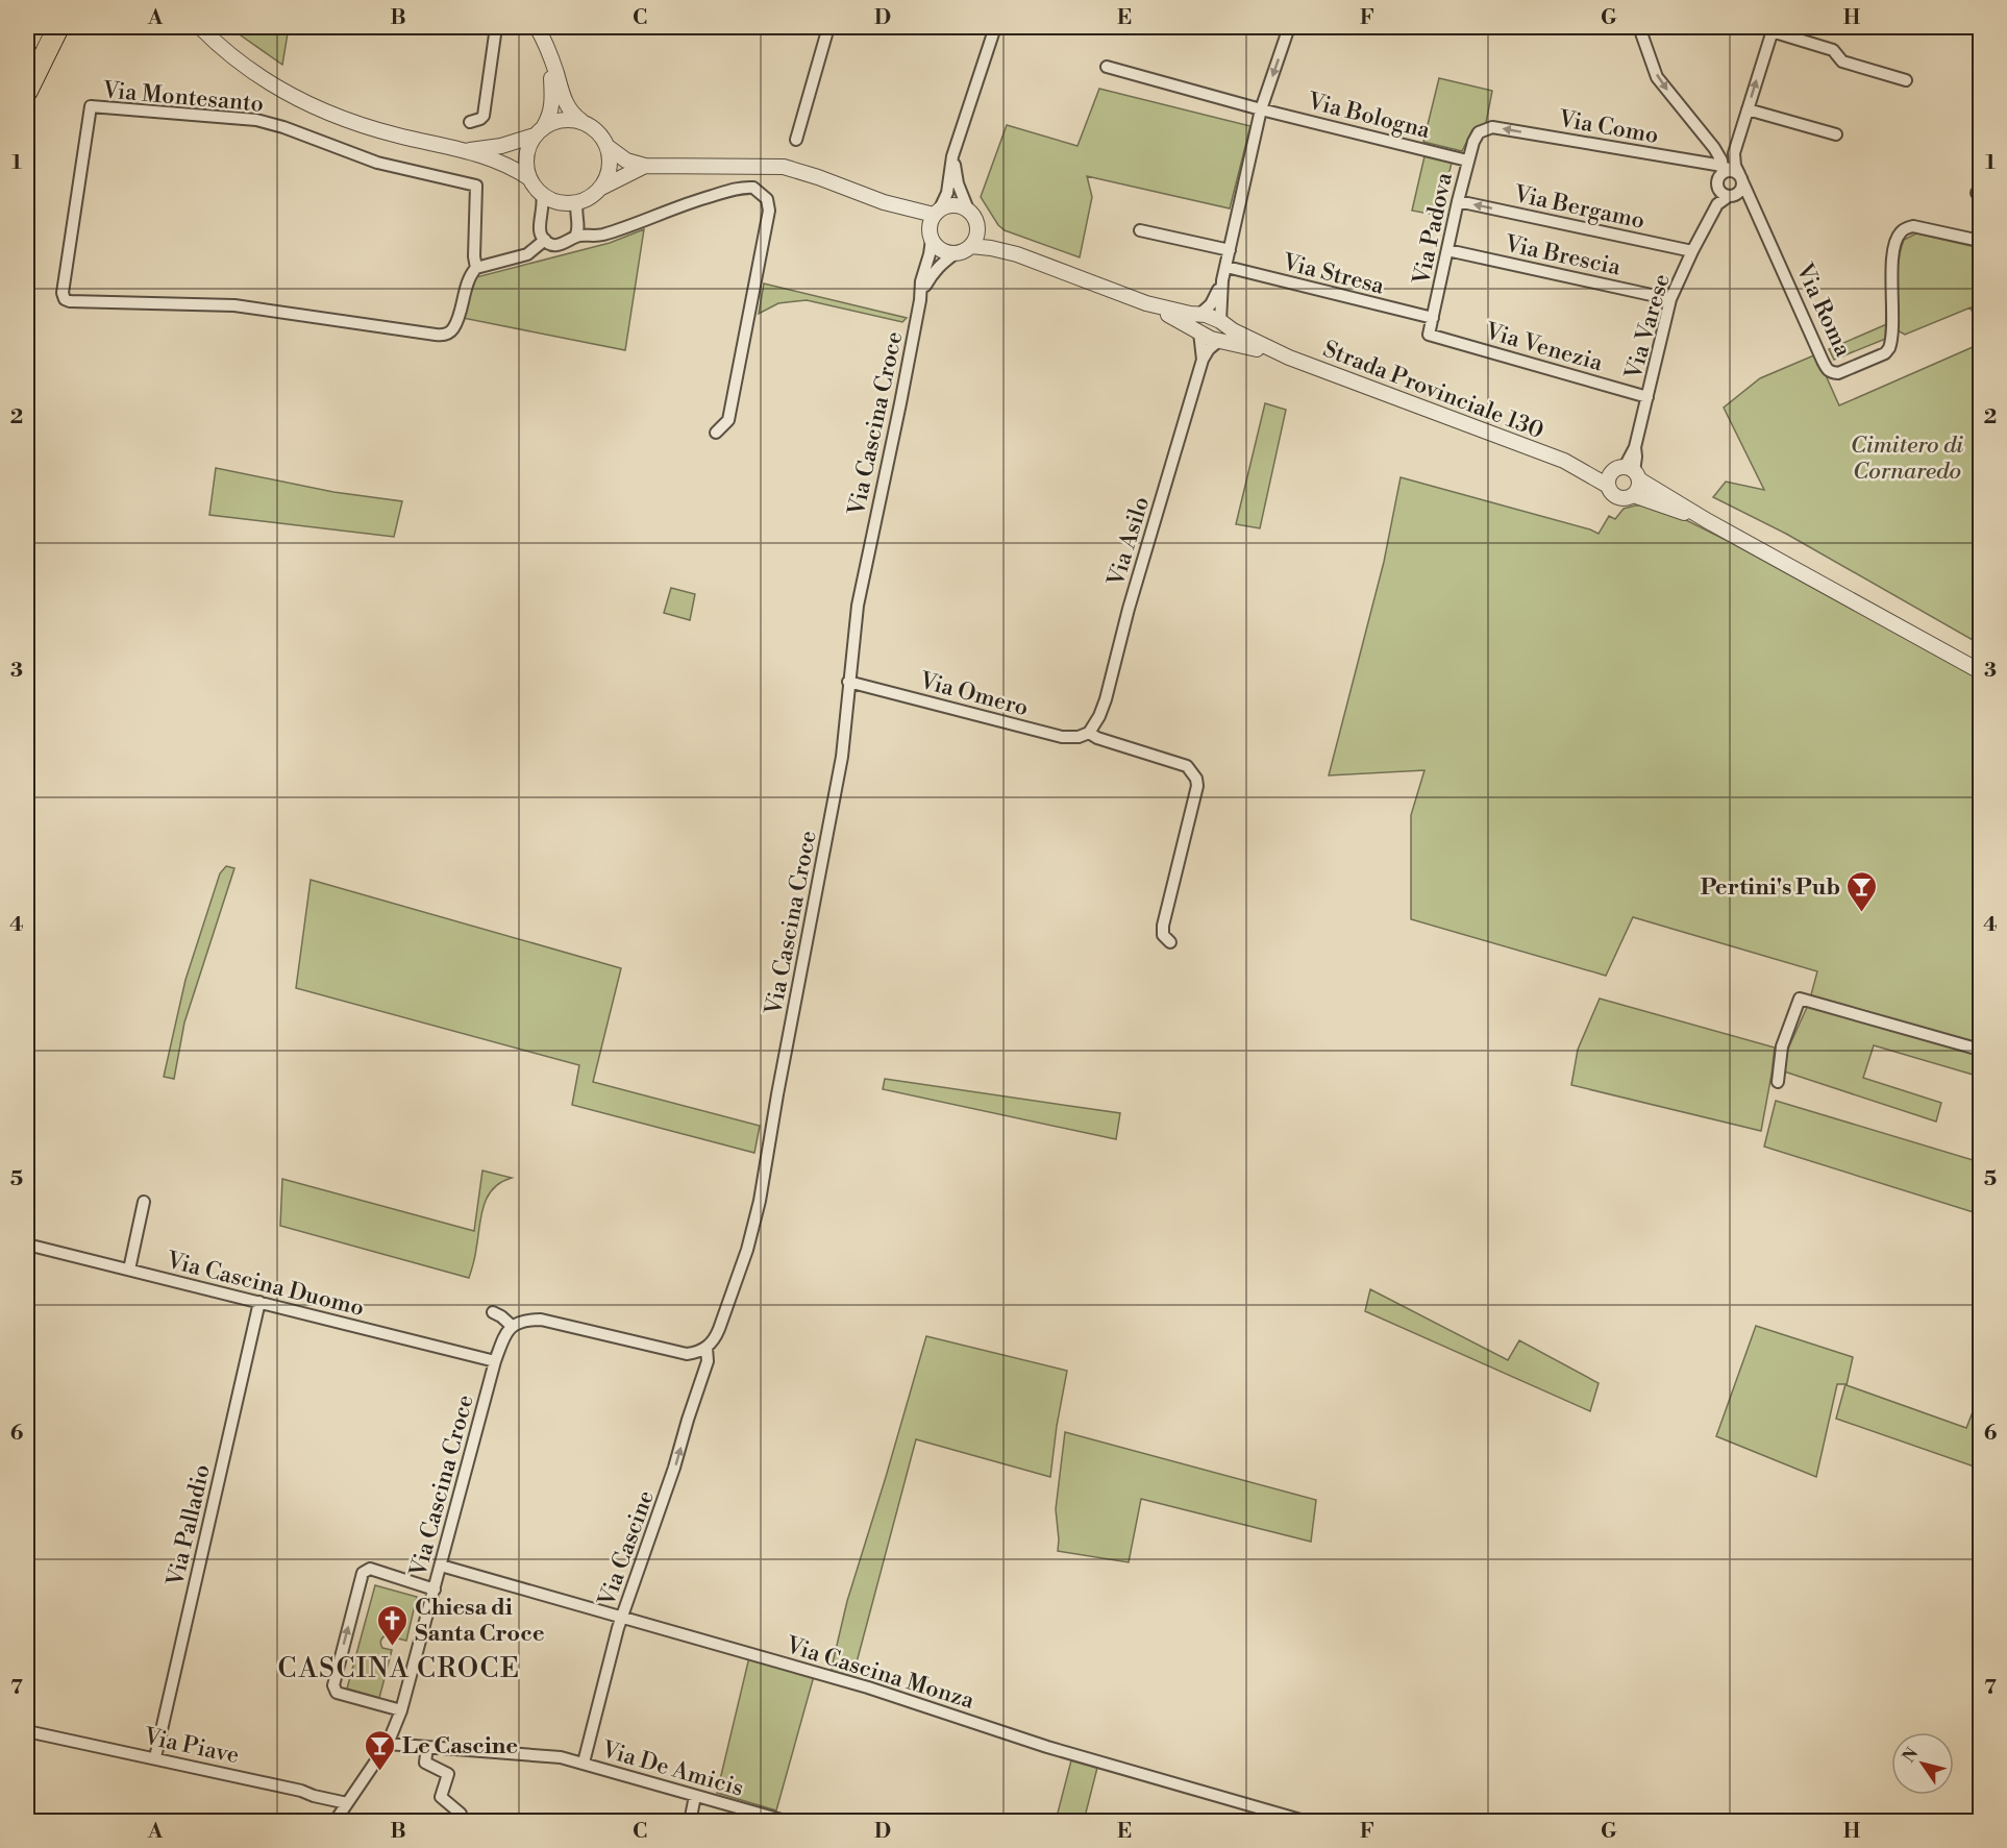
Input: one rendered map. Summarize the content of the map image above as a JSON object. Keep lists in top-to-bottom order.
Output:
{
  "streets": {
    "street": [
      "Via Montesanto",
      "Via Bologna",
      "Via Como",
      "Via Bergamo",
      "Via Padova",
      "Via Brescia",
      "Via Stresa",
      "Via Roma",
      "Via Varese",
      "Via Venezia",
      "Strada Provinciale 130",
      "Via Cascina Croce",
      "Via Asilo",
      "Via Omero",
      "Via Cascina Duomo",
      "Via Palladio",
      "Via Cascine",
      "Via Cascina Monza",
      "Via Piave",
      "Via De Amicis"
    ]
  },
  "crossings": [
    ["Via Bologna", "Via Padova"],
    ["Via Como", "Via Padova"],
    ["Via Como", "Via Roma"],
    ["Via Como", "Via Varese"],
    ["Via Bergamo", "Via Padova"],
    ["Via Bergamo", "Via Varese"],
    ["Via Padova", "Via Brescia"],
    ["Via Padova", "Via Stresa"],
    ["Via Padova", "Via Venezia"],
    ["Via Brescia", "Via Varese"],
    ["Via Roma", "Via Varese"],
    ["Via Varese", "Via Venezia"],
    ["Via Varese", "Strada Provinciale 130"],
    ["Strada Provinciale 130", "Via Cascina Croce"],
    ["Strada Provinciale 130", "Via Asilo"],
    ["Via Cascina Croce", "Via Omero"],
    ["Via Cascina Croce", "Via Cascina Duomo"],
    ["Via Cascina Croce", "Via Cascine"],
    ["Via Cascina Croce", "Via Cascina Monza"],
    ["Via Cascina Croce", "Via Piave"],
    ["Via Cascina Croce", "Via De Amicis"],
    ["Via Asilo", "Via Omero"],
    ["Via Cascina Duomo", "Via Palladio"],
    ["Via Palladio", "Via Piave"],
    ["Via Cascine", "Via Cascina Monza"],
    ["Via Cascine", "Via De Amicis"]
  ],
  "one_way": ["Via Como", "Via Bergamo", "Via Cascine"],
  "districts": ["CASCINA CROCE"],
  "parks": ["Cimitero di Cornaredo"],
  "places": {
    "bar": ["Pertini's Pub", "Le Cascine"],
    "church": ["Chiesa di Santa Croce"]
  },
  "north": "top left",
  "grid": {
    "columns": [
      "A",
      "B",
      "C",
      "D",
      "E",
      "F",
      "G",
      "H"
    ],
    "rows": [
      "1",
      "2",
      "3",
      "4",
      "5",
      "6",
      "7"
    ]
  }
}
